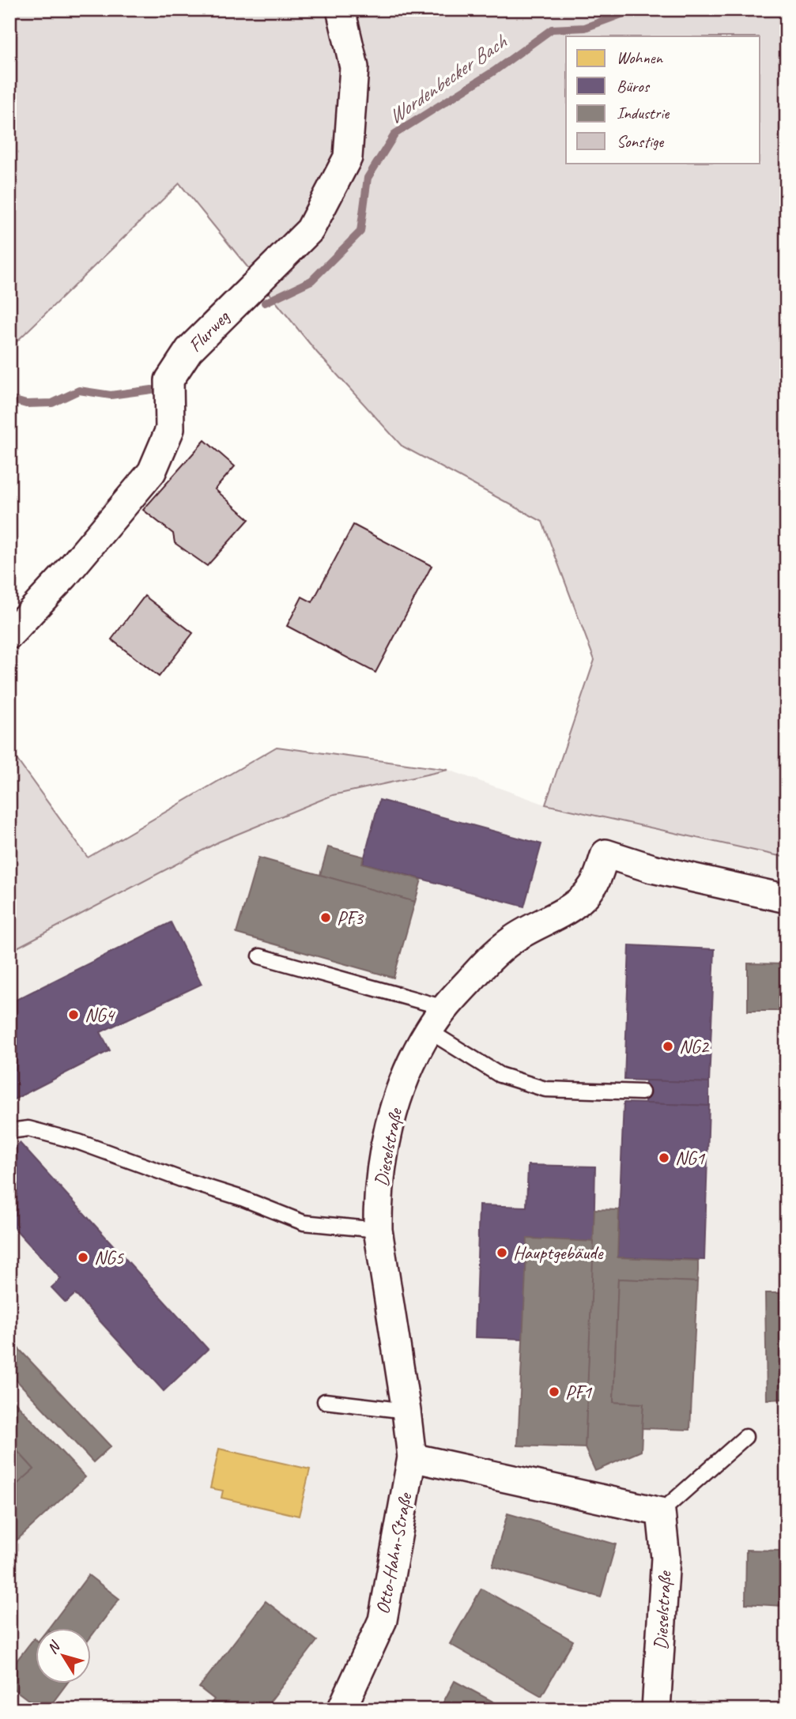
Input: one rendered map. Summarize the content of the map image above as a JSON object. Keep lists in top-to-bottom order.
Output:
{
  "streets": {
    "street": ["Flurweg", "Dieselstraße", "Otto-Hahn-Straße"]
  },
  "crossings": [
    ["Dieselstraße", "Otto-Hahn-Straße"]
  ],
  "water": ["Wordenbecker Bach"],
  "places": [
    "PF3",
    "NG4",
    "NG2",
    "NG1",
    "Hauptgebäude",
    "NG5",
    "PF1"
  ],
  "legend": [
    "Wohnen",
    "Büros",
    "Industrie",
    "Sonstige"
  ],
  "north": "top left"
}
